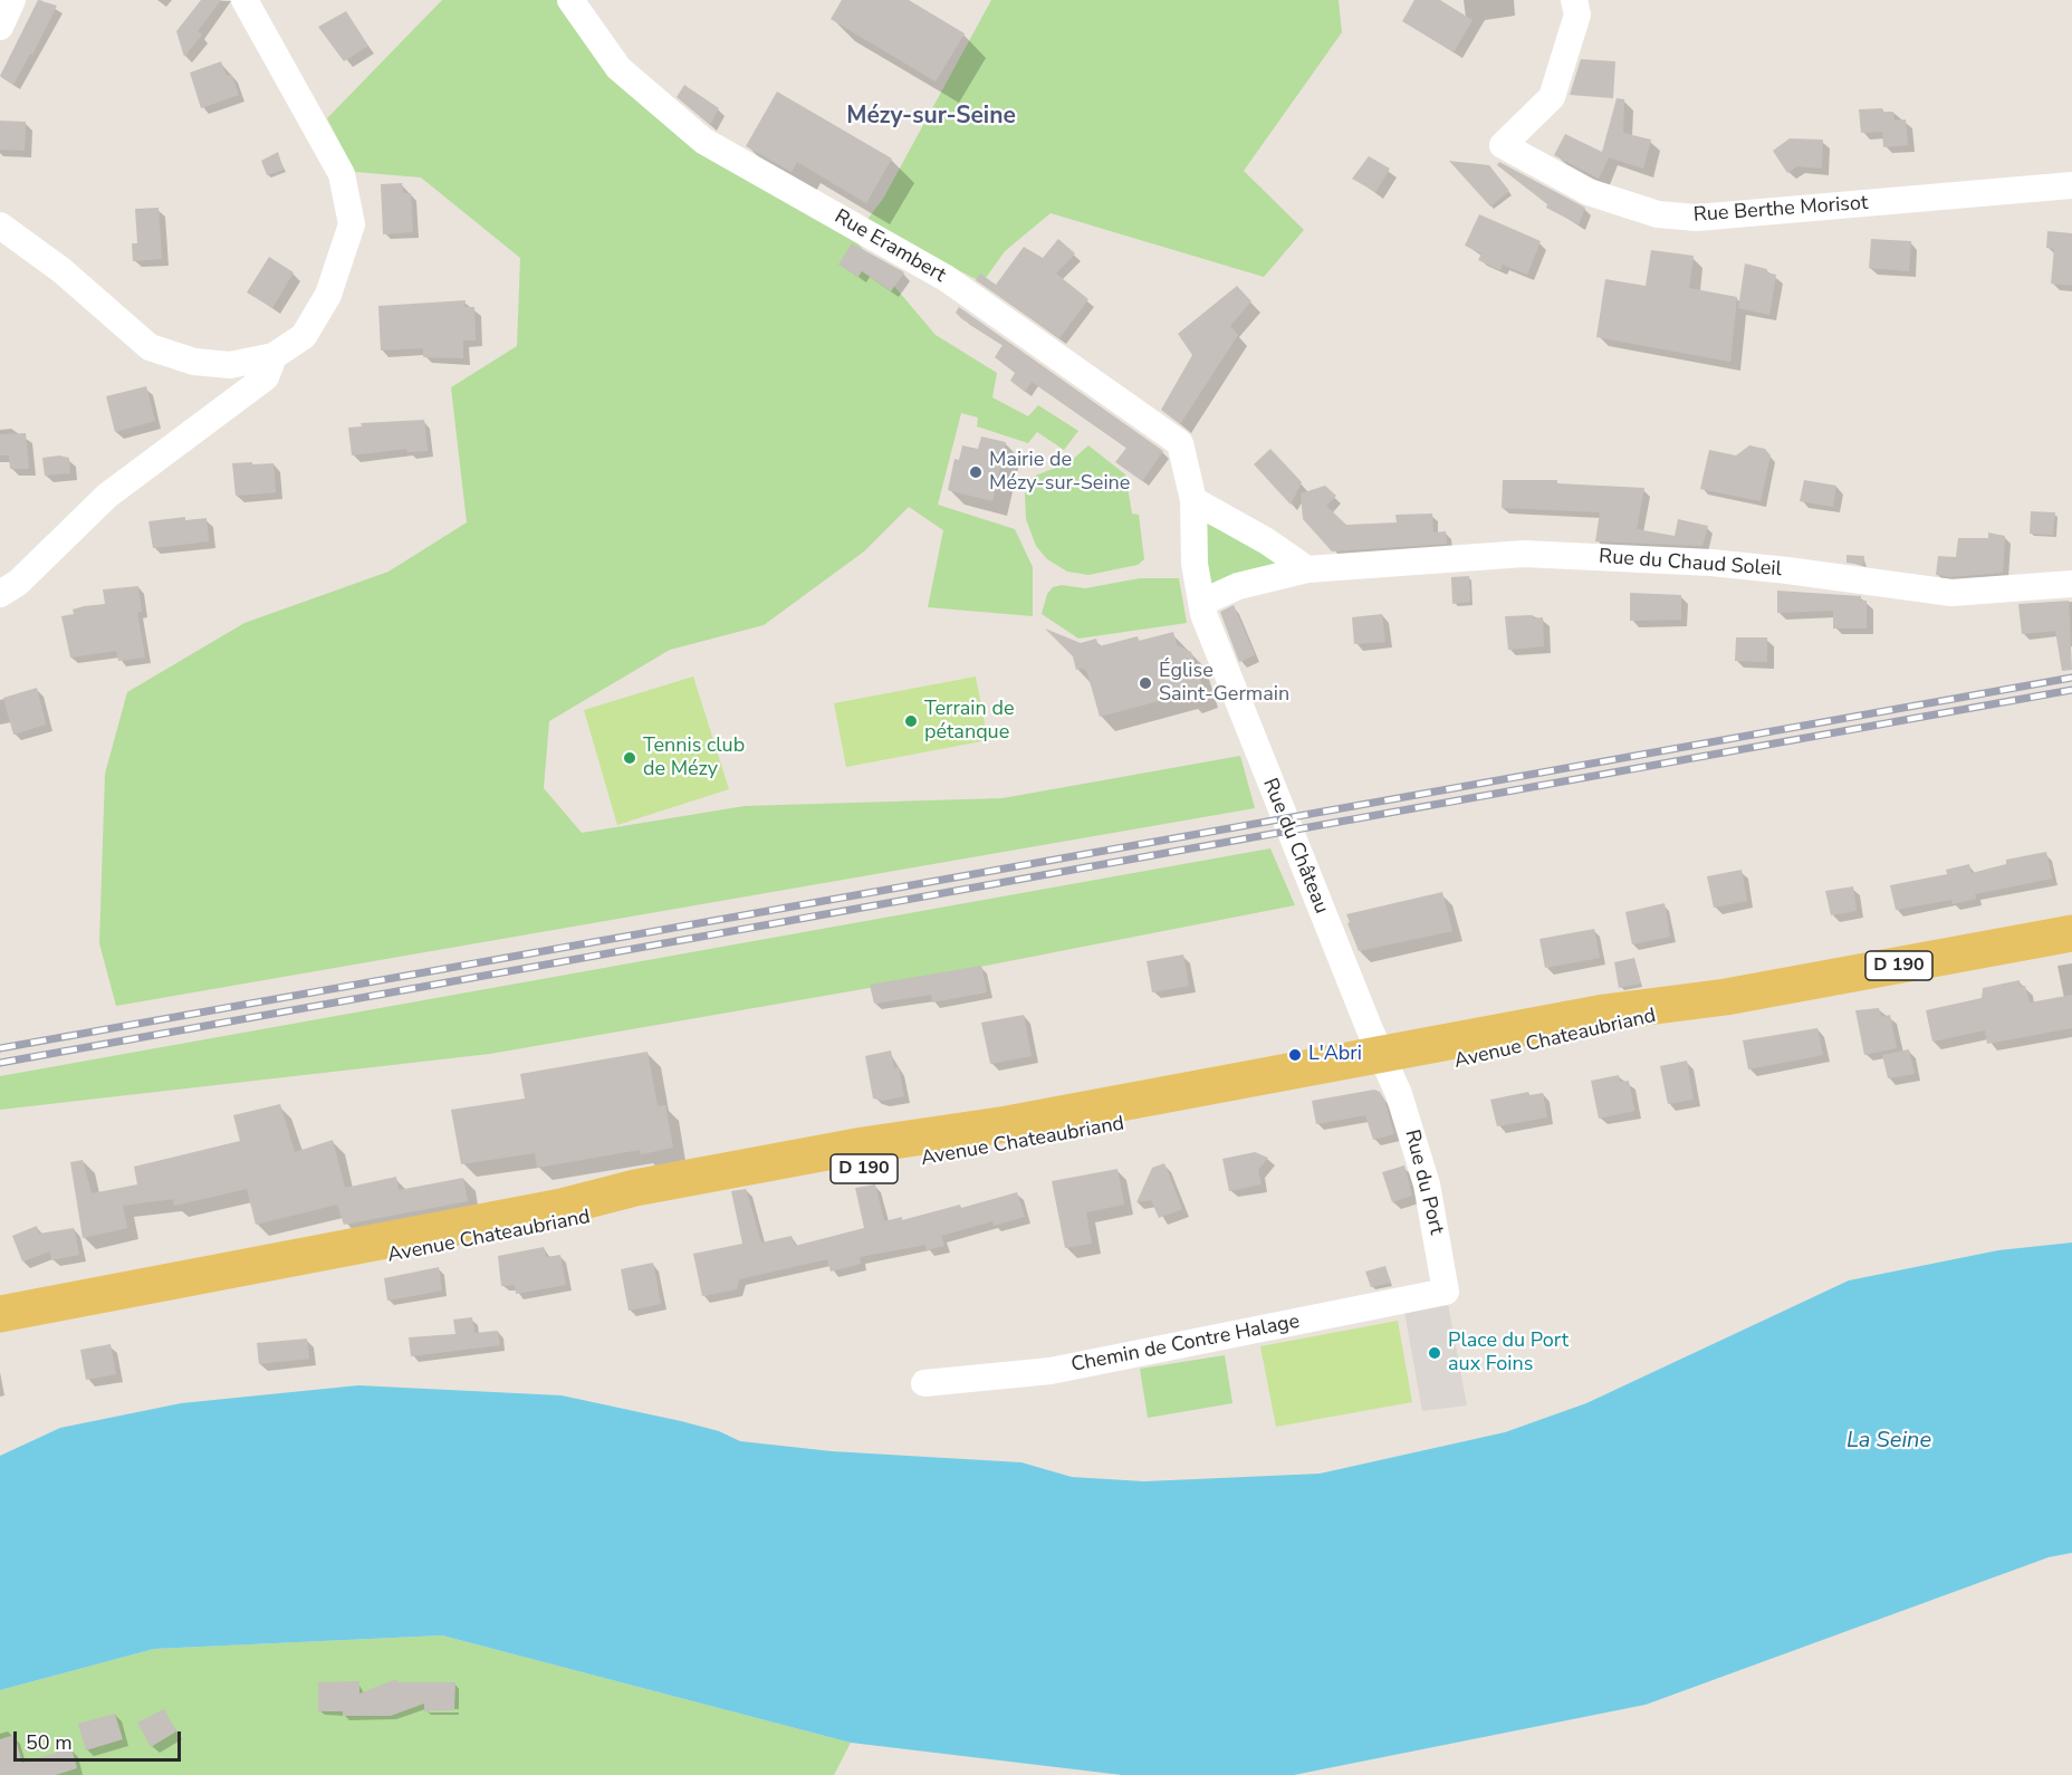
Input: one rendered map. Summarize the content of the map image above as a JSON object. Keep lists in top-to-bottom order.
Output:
{
  "streets": {
    "main road": ["D 190", "Avenue Chateaubriand"],
    "street": [
      "Rue Berthe Morisot",
      "Rue Erambert",
      "Rue du Chaud Soleil",
      "Rue du Château",
      "Rue du Port",
      "Chemin de Contre Halage"
    ]
  },
  "crossings": [
    ["Rue Erambert", "Rue du Chaud Soleil"],
    ["Rue Erambert", "Rue du Château"],
    ["Rue du Chaud Soleil", "Rue du Château"],
    ["Rue du Château", "Avenue Chateaubriand"],
    ["Rue du Château", "Rue du Port"],
    ["Avenue Chateaubriand", "Rue du Port"],
    ["Rue du Port", "Chemin de Contre Halage"]
  ],
  "districts": ["Mézy-sur-Seine"],
  "water": ["La Seine"],
  "places": [
    "Mairie de Mézy-sur-Seine",
    "Église Saint-Germain",
    "Terrain de pétanque",
    "Tennis club de Mézy",
    "L'Abri",
    "Place du Port aux Foins"
  ],
  "scale_bar": "50 m"
}
